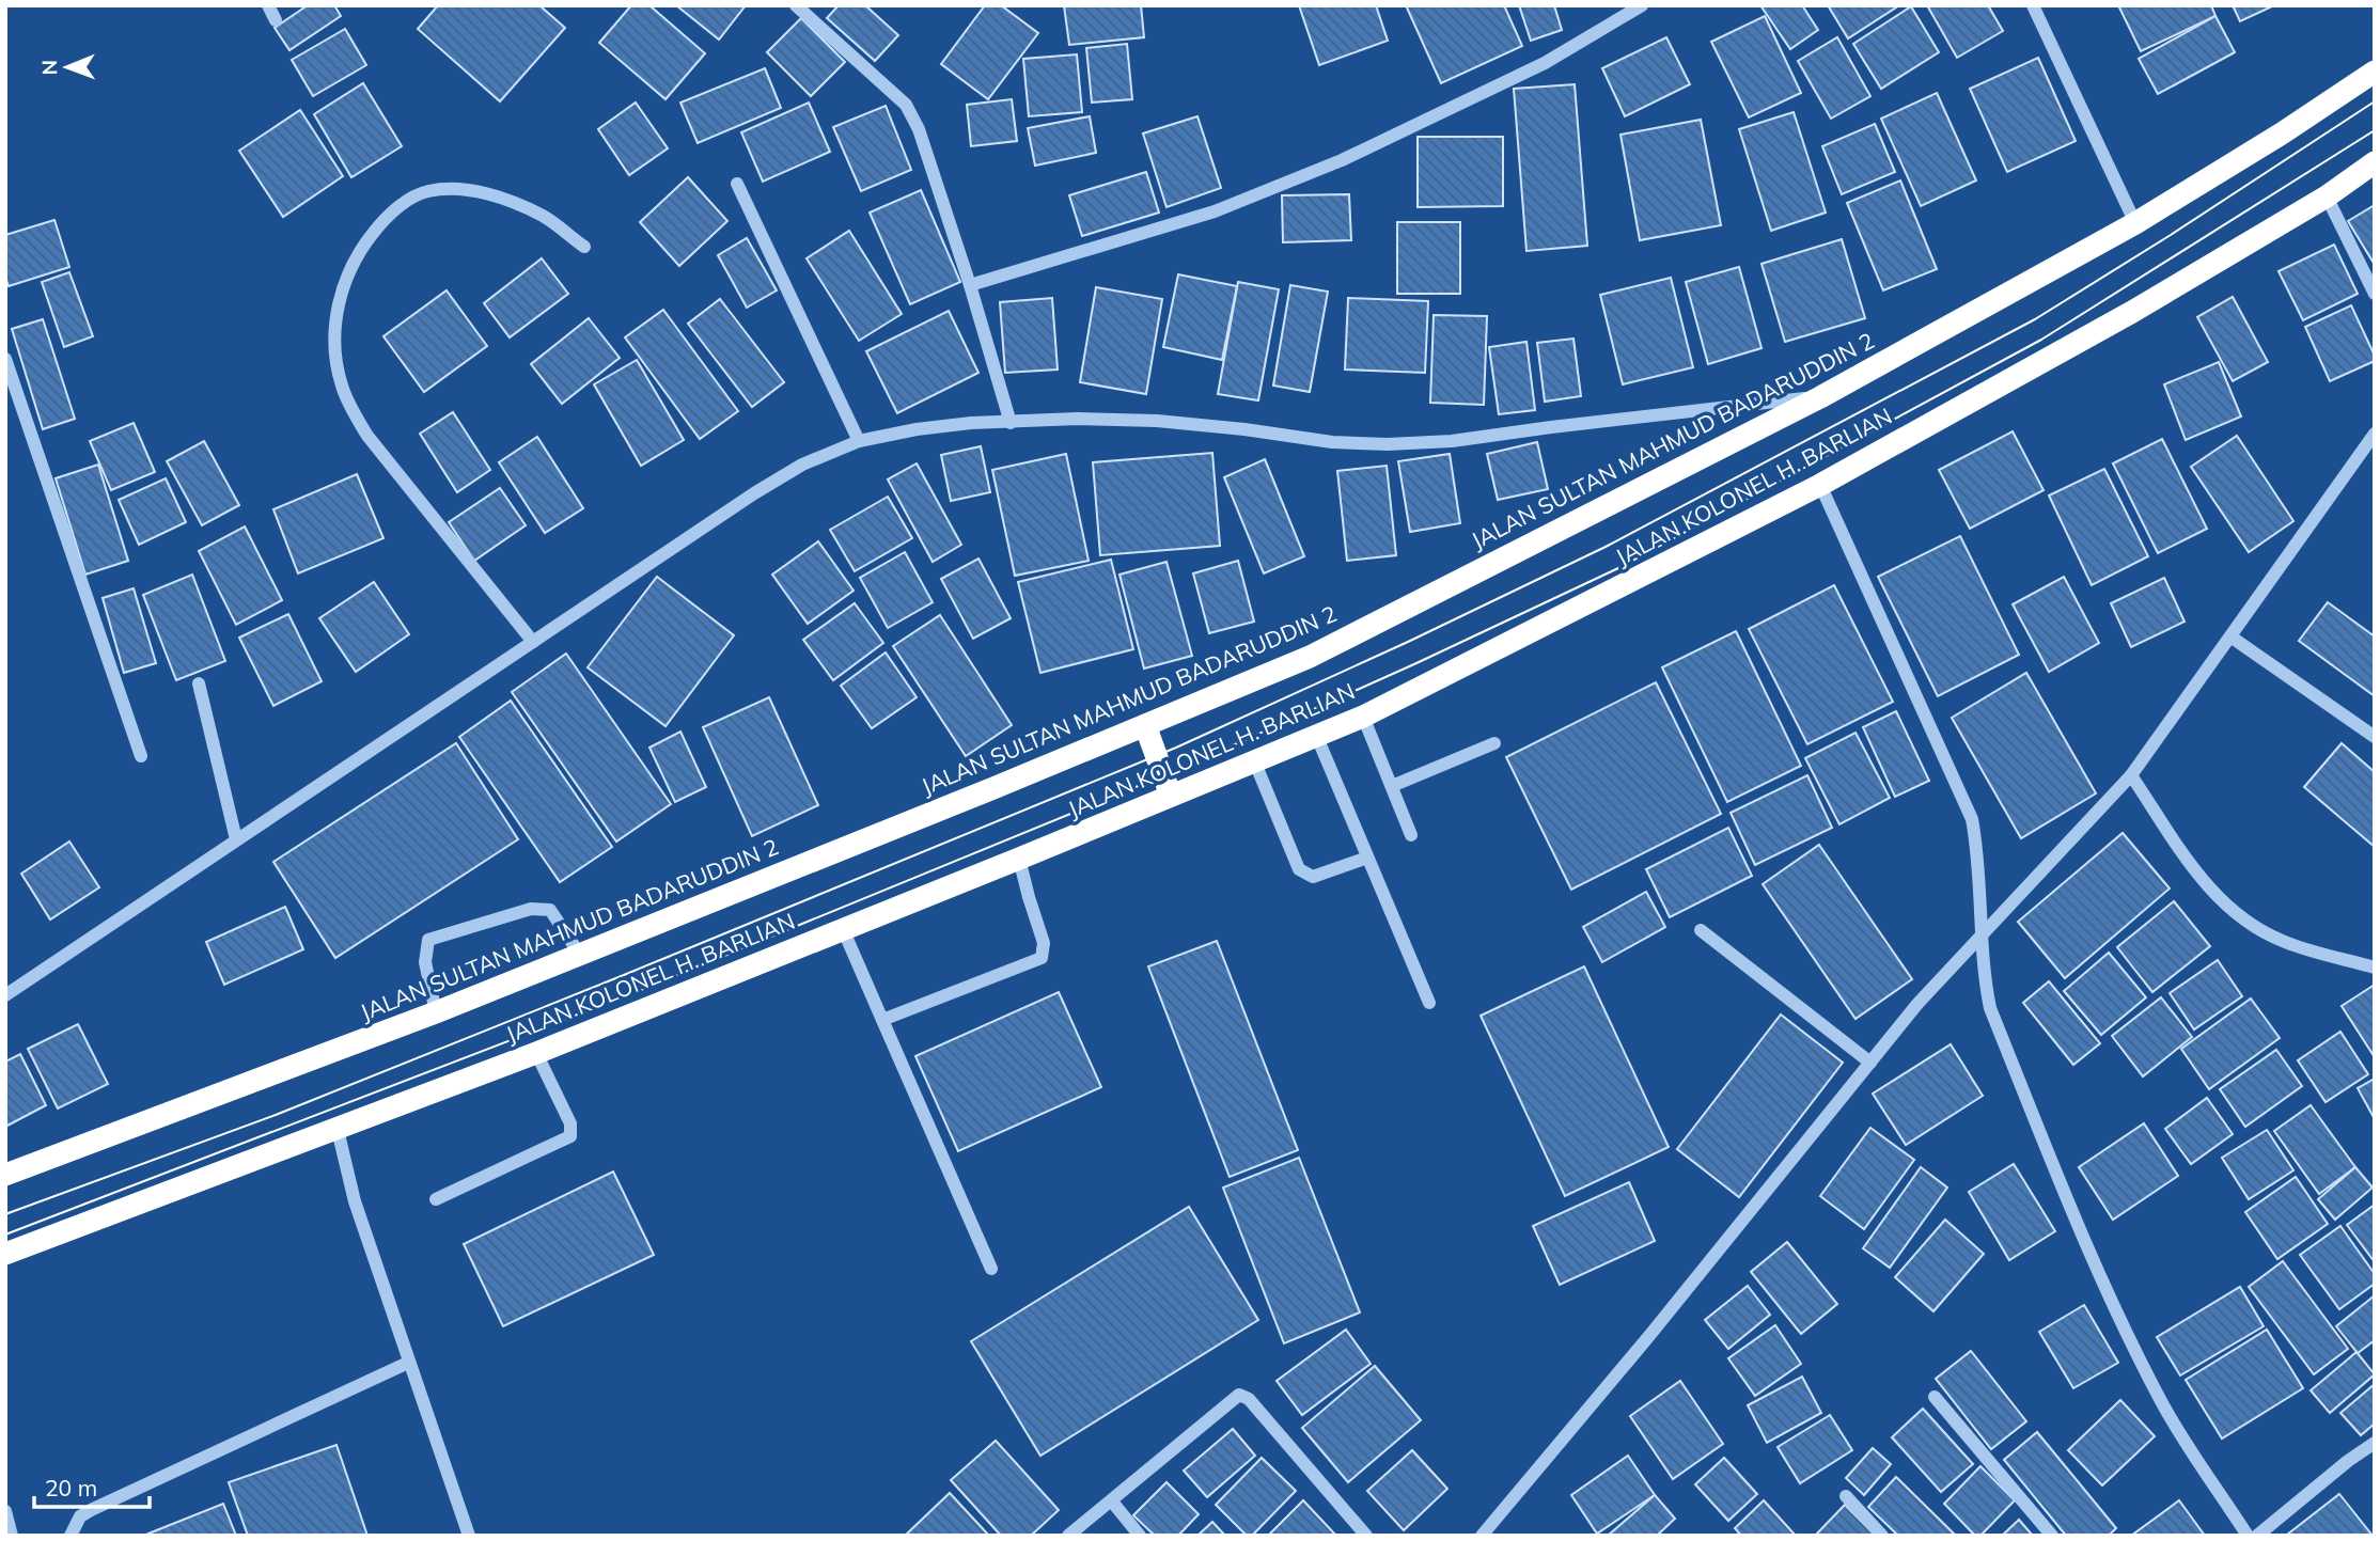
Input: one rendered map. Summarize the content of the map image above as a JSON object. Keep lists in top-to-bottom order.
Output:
{
  "streets": {
    "highway": ["JALAN SULTAN MAHMUD BADARUDDIN 2", "JALAN KOLONEL H. BARLIAN"]
  },
  "scale_bar": "20 m",
  "north": "left"
}
